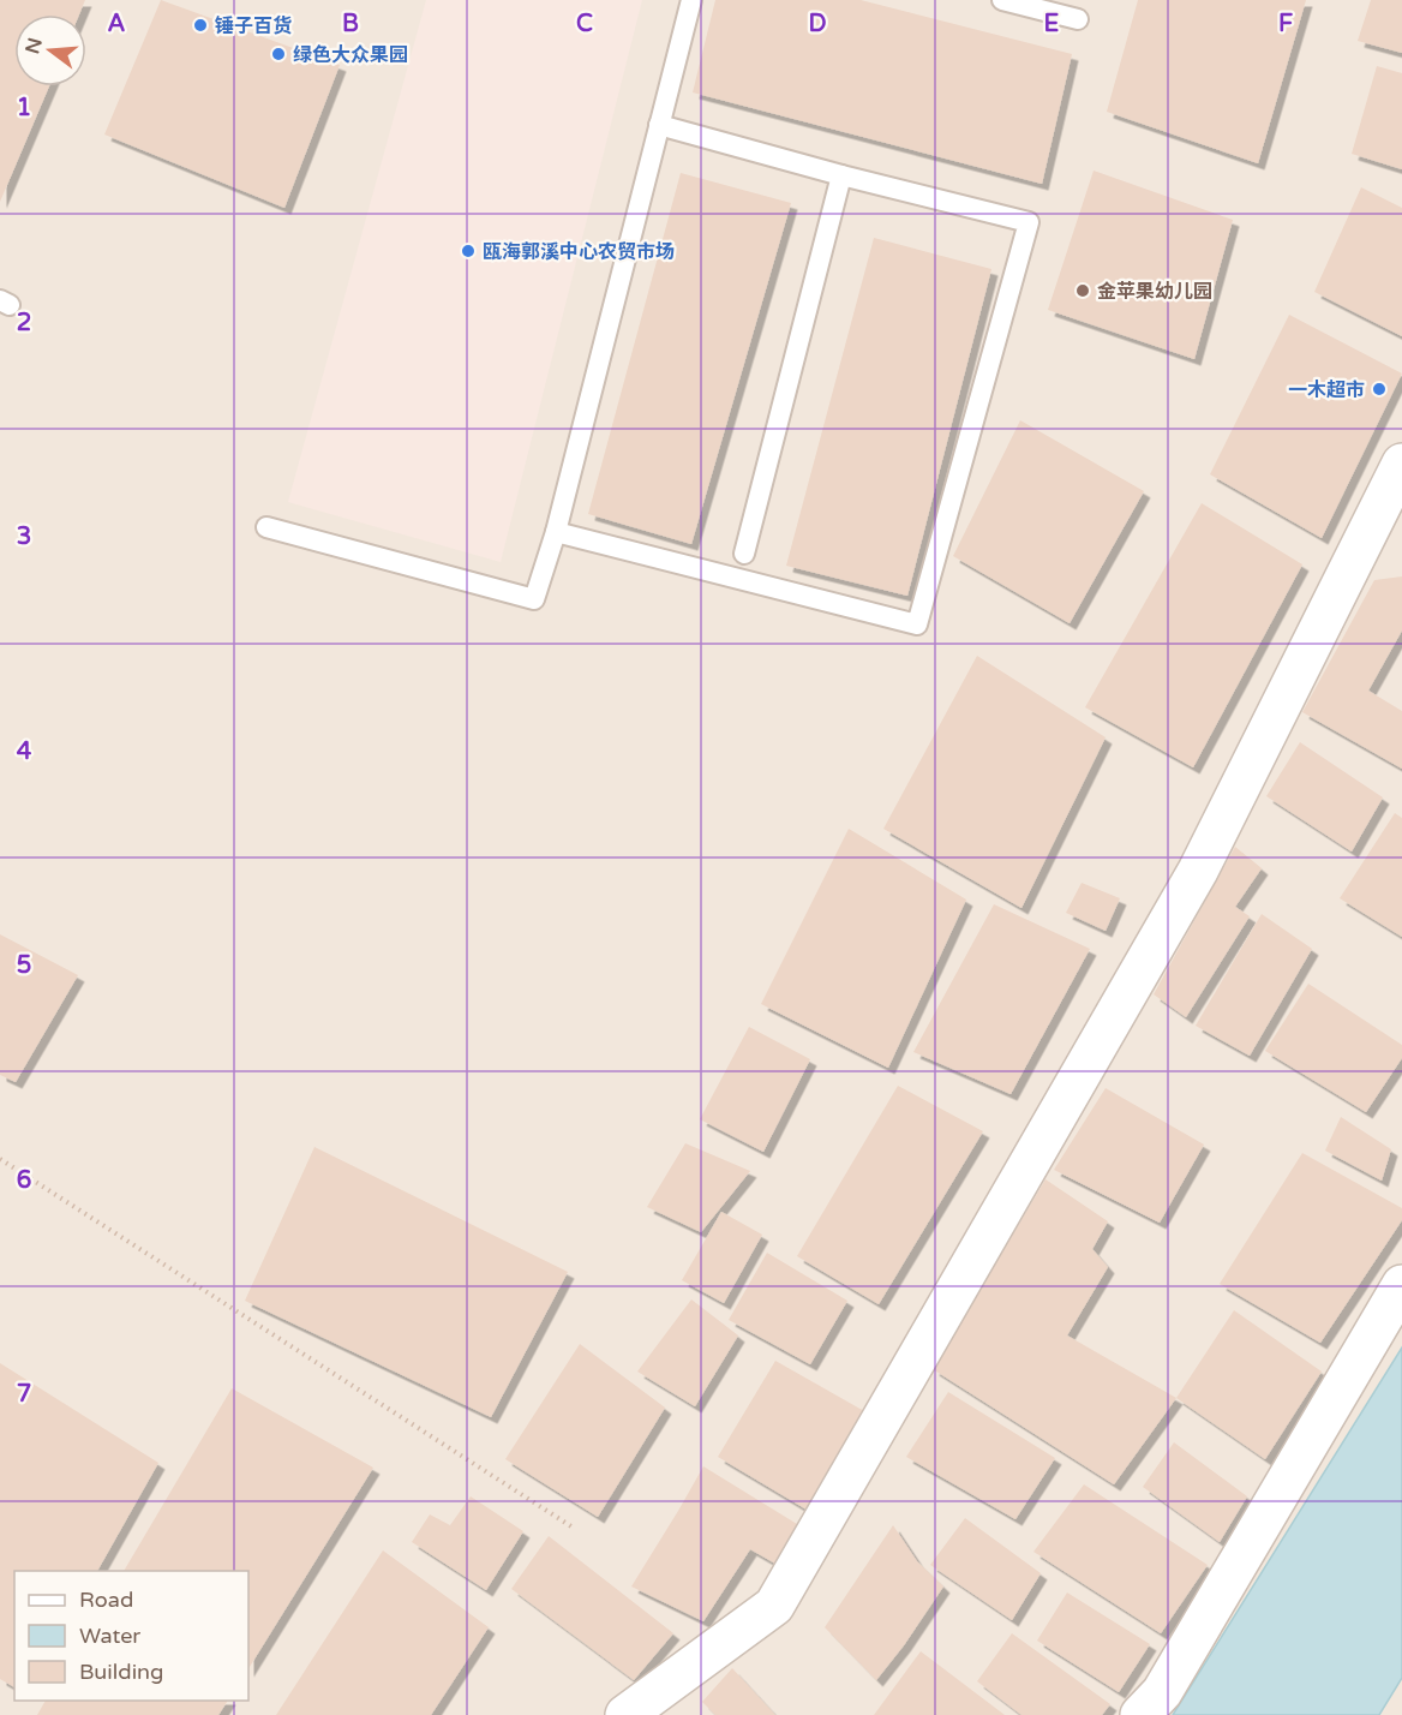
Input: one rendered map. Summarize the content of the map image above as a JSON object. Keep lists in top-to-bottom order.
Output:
{
  "places": [
    "锤子百货",
    "绿色大众果园",
    "瓯海郭溪中心农贸市场",
    "金苹果幼儿园",
    "一木超市"
  ],
  "legend": ["Road", "Water", "Building"],
  "north": "left",
  "grid": {
    "columns": [
      "A",
      "B",
      "C",
      "D",
      "E",
      "F"
    ],
    "rows": [
      "1",
      "2",
      "3",
      "4",
      "5",
      "6",
      "7"
    ]
  }
}
